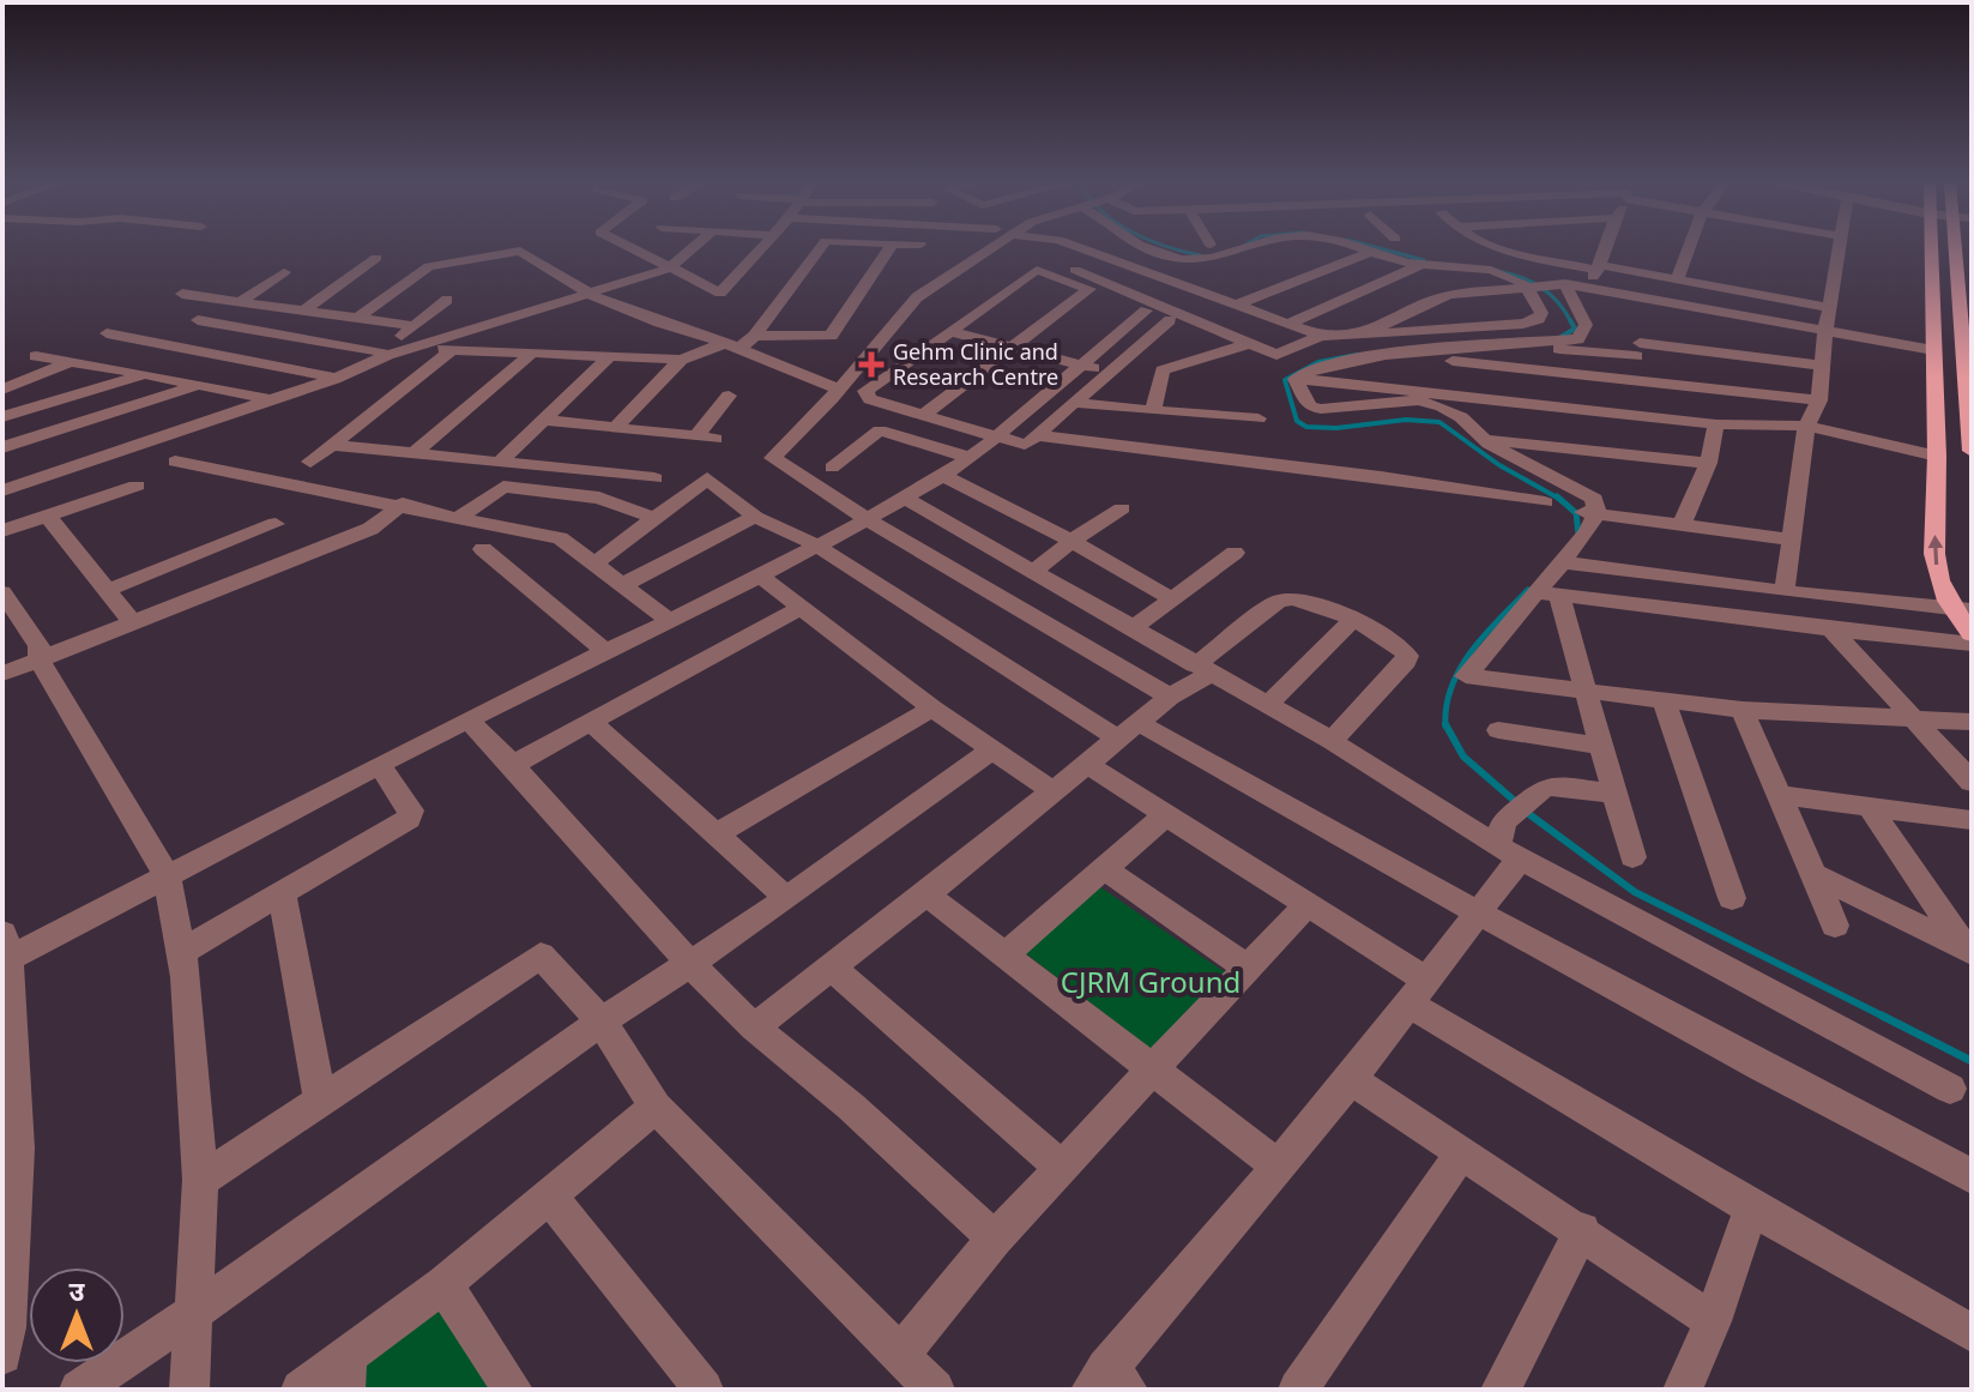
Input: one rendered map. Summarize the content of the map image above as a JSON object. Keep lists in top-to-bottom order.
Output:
{
  "parks": ["CJRM Ground"],
  "places": {
    "health": ["Gehm Clinic and Research Centre"]
  },
  "north": "top"
}
